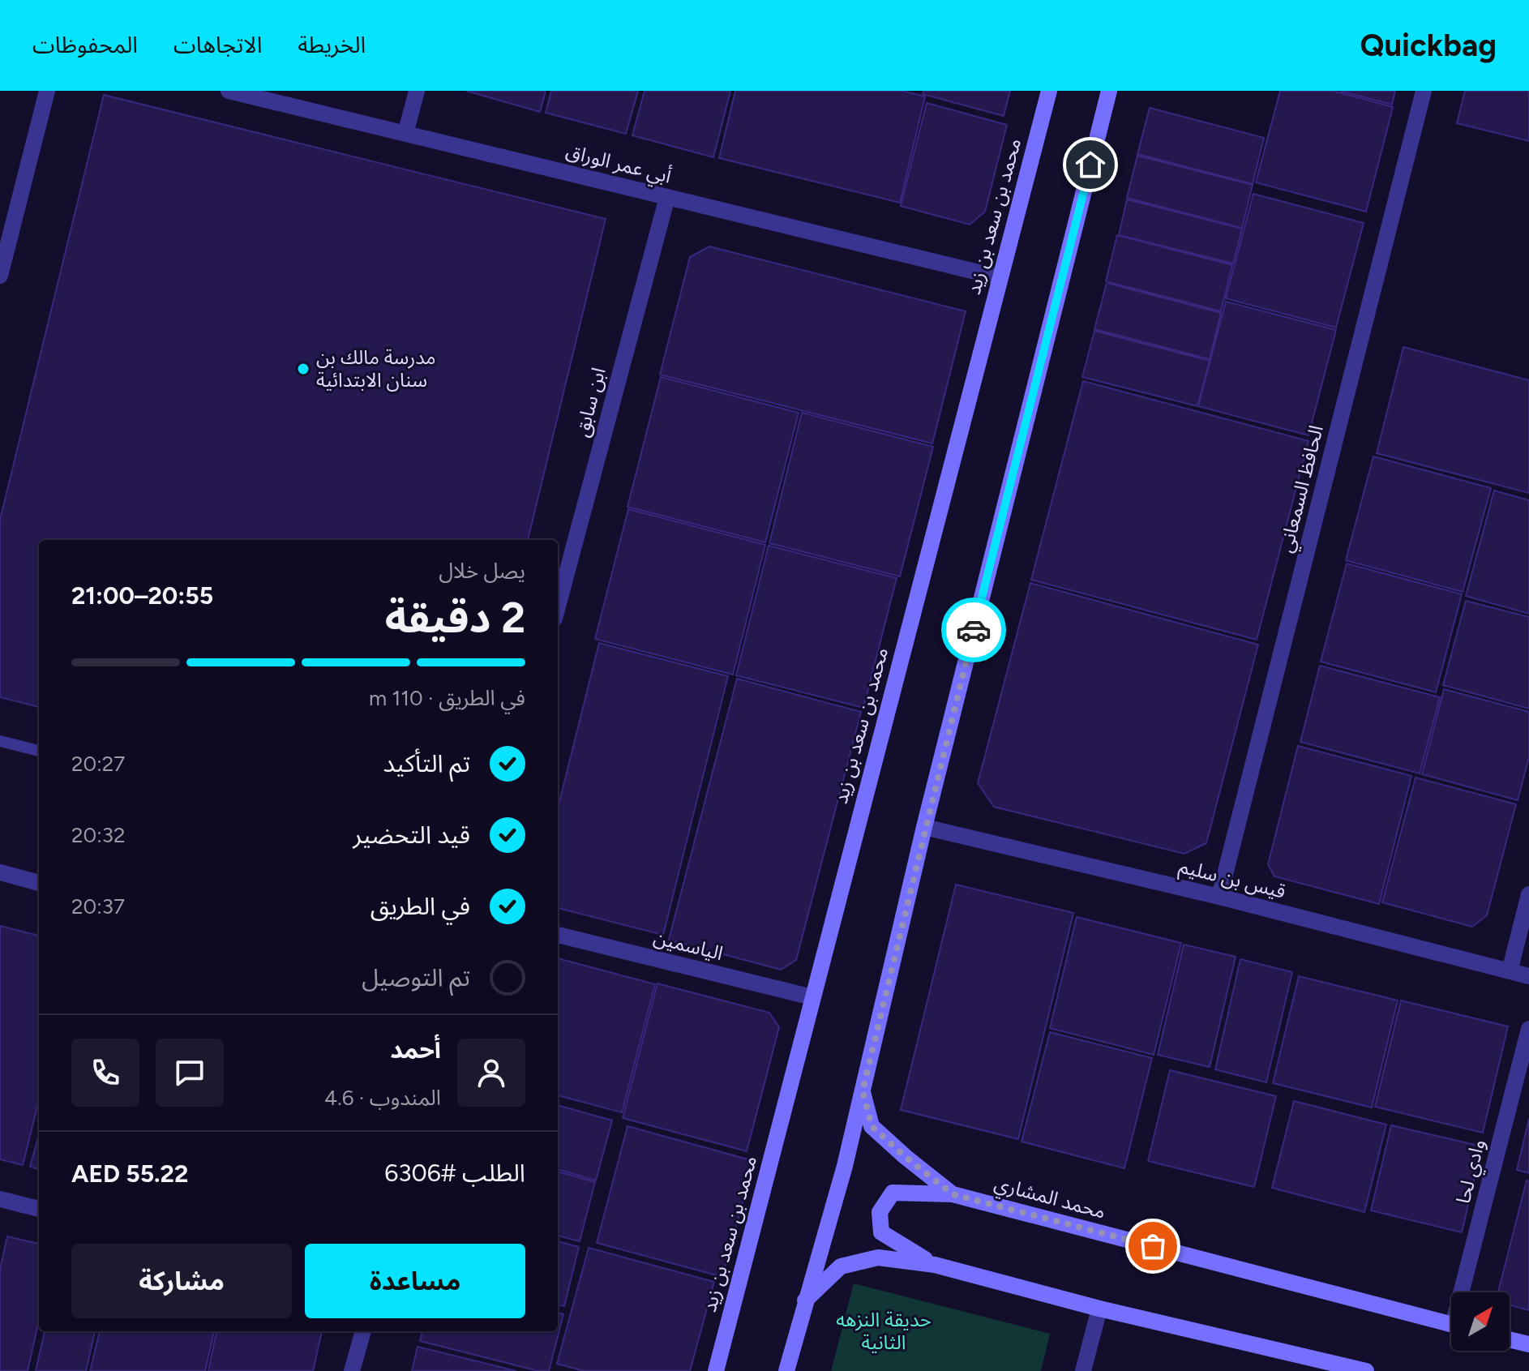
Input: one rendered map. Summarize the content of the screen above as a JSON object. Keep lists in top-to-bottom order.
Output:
{
  "streets": {
    "street": [
      "أبي عمر الوراق",
      "محمد بن سعد بن زيد",
      "ابن سابق",
      "الحافظ السمعاني",
      "قيس بن سليم",
      "الياسمين",
      "وادي لحا",
      "محمد المشاري"
    ]
  },
  "crossings": [
    ["أبي عمر الوراق", "محمد بن سعد بن زيد"],
    ["أبي عمر الوراق", "ابن سابق"],
    ["محمد بن سعد بن زيد", "الياسمين"],
    ["الحافظ السمعاني", "قيس بن سليم"]
  ],
  "parks": ["حديقة النزهه الثانية"],
  "places": ["مدرسة مالك بن سنان الابتدائية"],
  "north": "top right",
  "page": {
    "header": "Quickbag",
    "nav": ["الخريطة", "الاتجاهات", "المحفوظات"],
    "heading": ["2 دقيقة", "يصل خلال", "20:55–21:00"],
    "panel": [
      "أحمد",
      "المندوب · 4.6",
      "الطلب #6306",
      "AED 55.22"
    ],
    "bar": "في الطريق · 110 m",
    "list": [
      ["تم التأكيد", "20:27"],
      ["قيد التحضير", "20:32"],
      ["في الطريق", "20:37"],
      "تم التوصيل"
    ],
    "buttons": ["مساعدة", "مشاركة"]
  }
}
